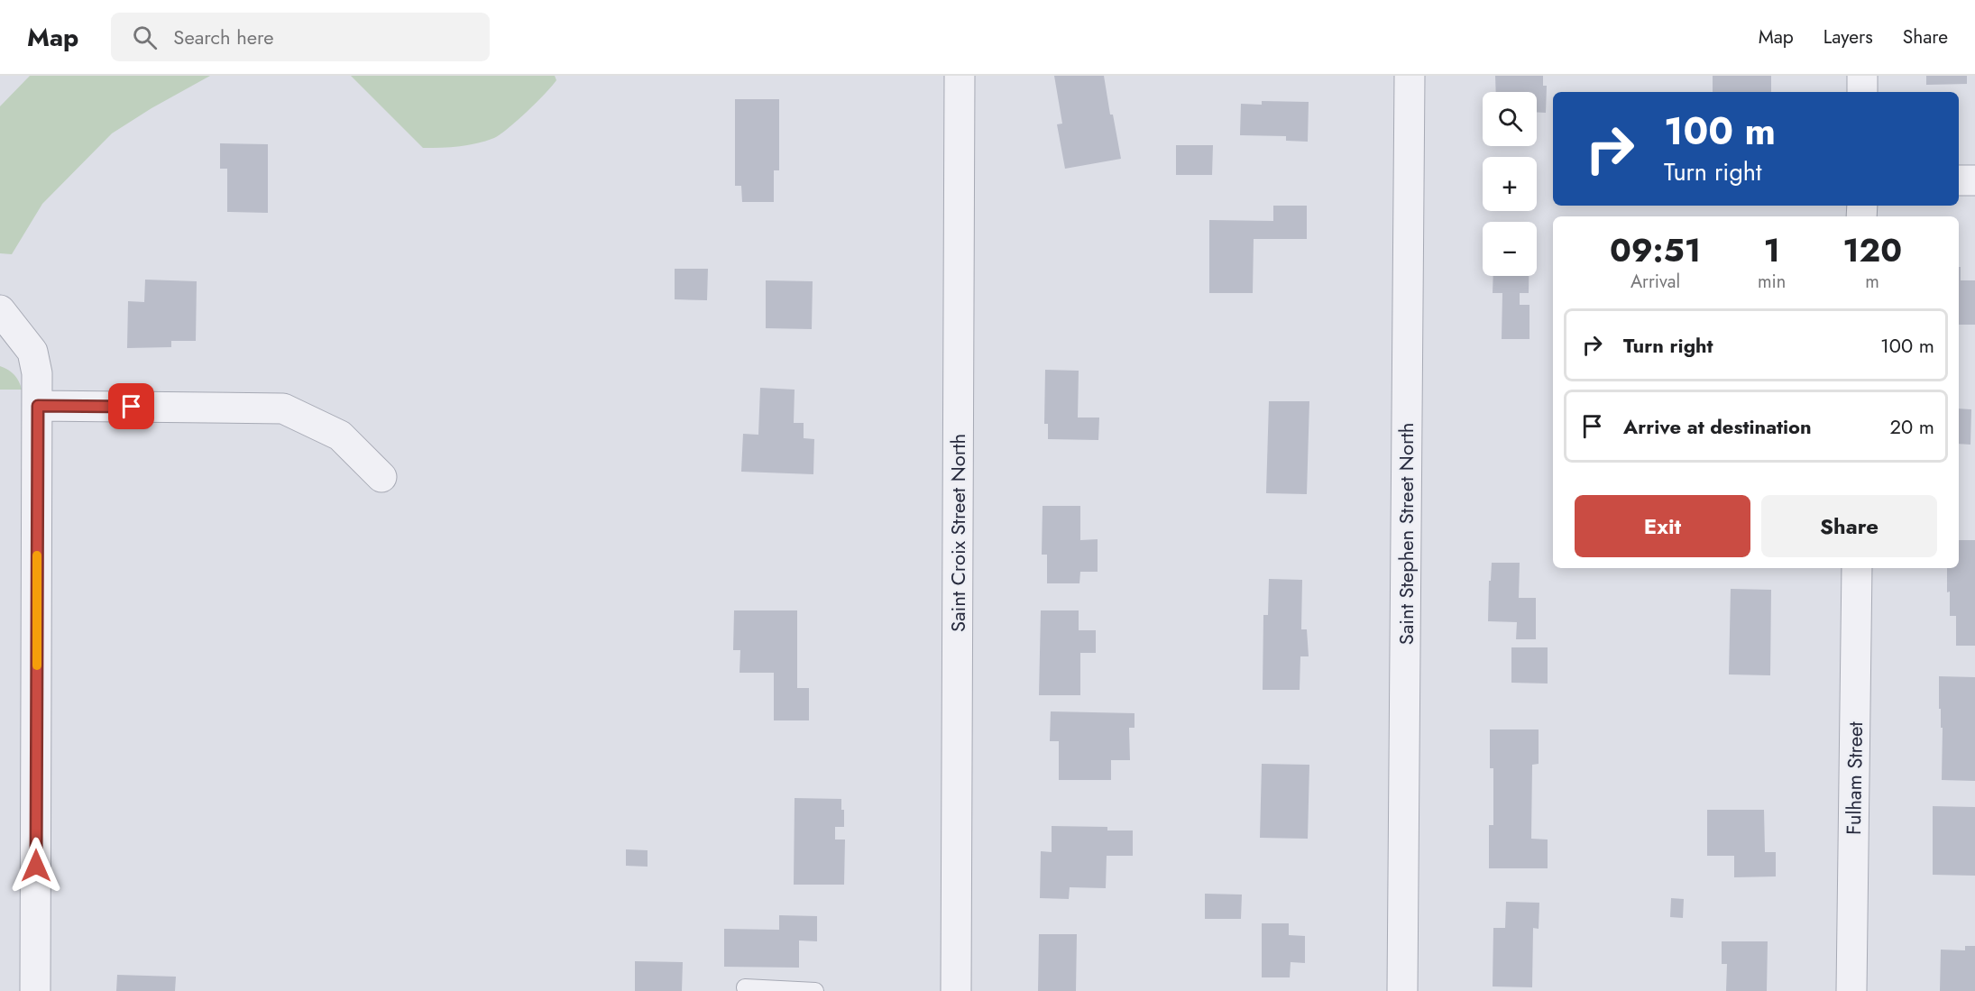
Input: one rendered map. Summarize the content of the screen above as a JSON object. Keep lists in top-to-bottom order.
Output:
{
  "streets": {
    "street": ["Saint Croix Street North", "Saint Stephen Street North", "Fulham Street"]
  },
  "page": {
    "header": "Map",
    "search": "Search here",
    "nav": ["Map", "Layers", "Share"],
    "map_buttons": ["+", "−"],
    "turn": ["100 m", "Turn right"],
    "eta": [
      "09:51",
      "Arrival",
      "1",
      "min",
      "120",
      "m"
    ],
    "list": [
      {
        "name": "Turn right",
        "value": "100 m"
      },
      {
        "name": "Arrive at destination",
        "value": "20 m"
      }
    ],
    "buttons": ["Exit", "Share"]
  }
}
